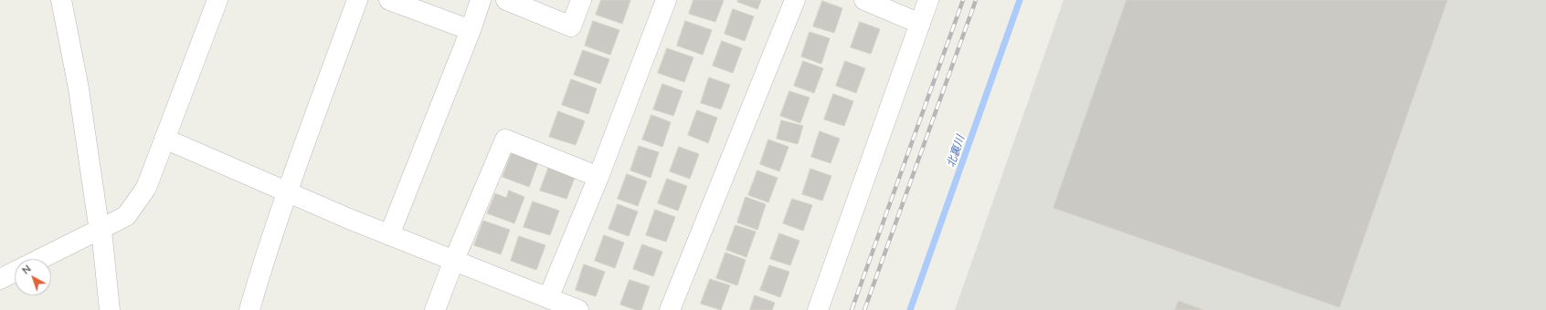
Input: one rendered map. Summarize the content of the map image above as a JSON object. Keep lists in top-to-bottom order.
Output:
{
  "water": ["北裏川"],
  "north": "top left"
}
